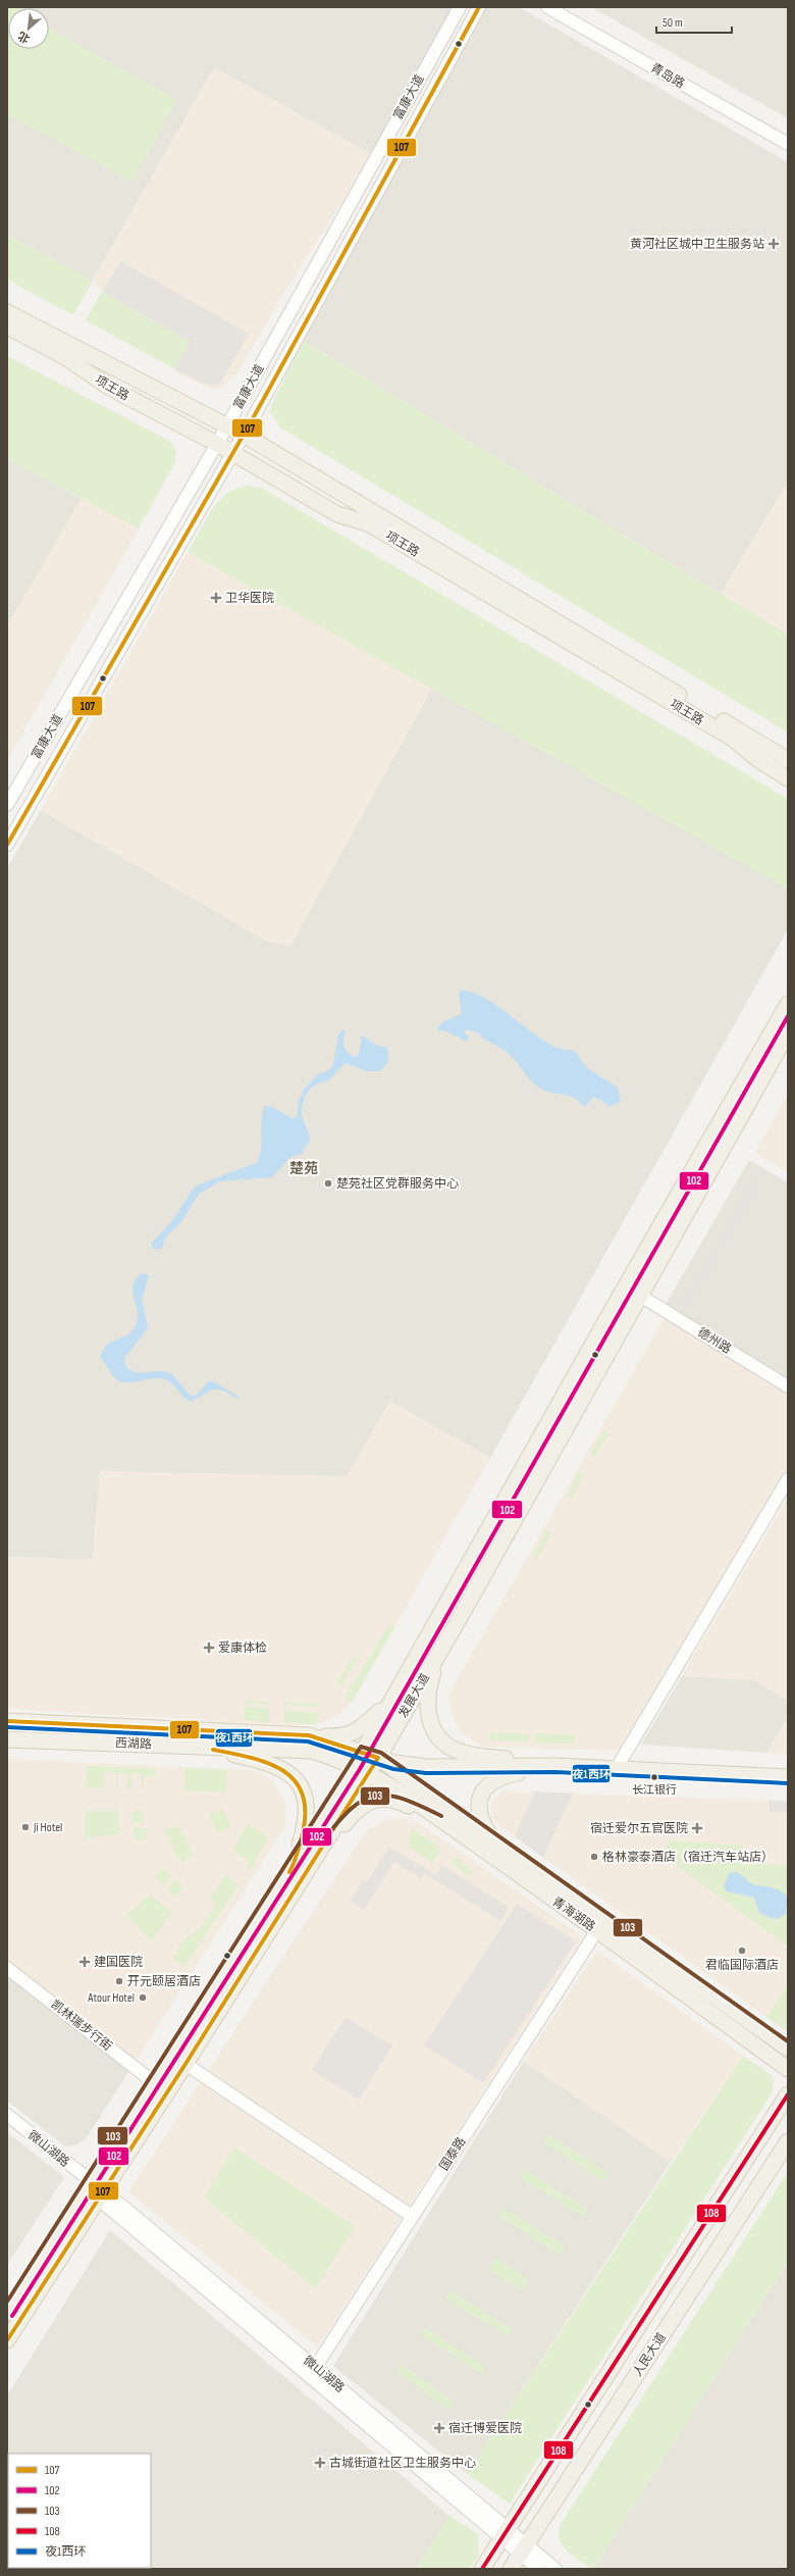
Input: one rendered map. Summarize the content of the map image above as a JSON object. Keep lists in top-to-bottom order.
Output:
{
  "streets": {
    "main road": [
      "项王路",
      "发展大道",
      "西湖路",
      "青海湖路",
      "人民大道"
    ],
    "street": [
      "青岛路",
      "富康大道",
      "德州路",
      "凯林瑞步行街",
      "微山湖路",
      "国泰路"
    ]
  },
  "crossings": [
    ["富康大道", "项王路"],
    ["德州路", "发展大道"],
    ["发展大道", "西湖路"],
    ["发展大道", "青海湖路"],
    ["发展大道", "凯林瑞步行街"],
    ["发展大道", "微山湖路"],
    ["西湖路", "青海湖路"],
    ["青海湖路", "国泰路"],
    ["微山湖路", "国泰路"],
    ["微山湖路", "人民大道"]
  ],
  "districts": ["楚苑"],
  "places": {
    "health": [
      "黄河社区城中卫生服务站",
      "卫华医院",
      "爱康体检",
      "宿迁爱尔五官医院",
      "建国医院",
      "宿迁博爱医院",
      "古城街道社区卫生服务中心"
    ],
    "other": [
      "楚苑社区党群服务中心",
      "长江银行",
      "Ji Hotel",
      "格林豪泰酒店（宿迁汽车站店）",
      "君临国际酒店",
      "开元颐居酒店",
      "Atour Hotel"
    ]
  },
  "lines": [
    "transit line 107",
    "transit line 102",
    "transit line 夜1西环",
    "transit line 103",
    "transit line 108"
  ],
  "legend": [
    "107",
    "102",
    "103",
    "108",
    "夜1西环"
  ],
  "scale_bar": "50 m",
  "north": "bottom left"
}
